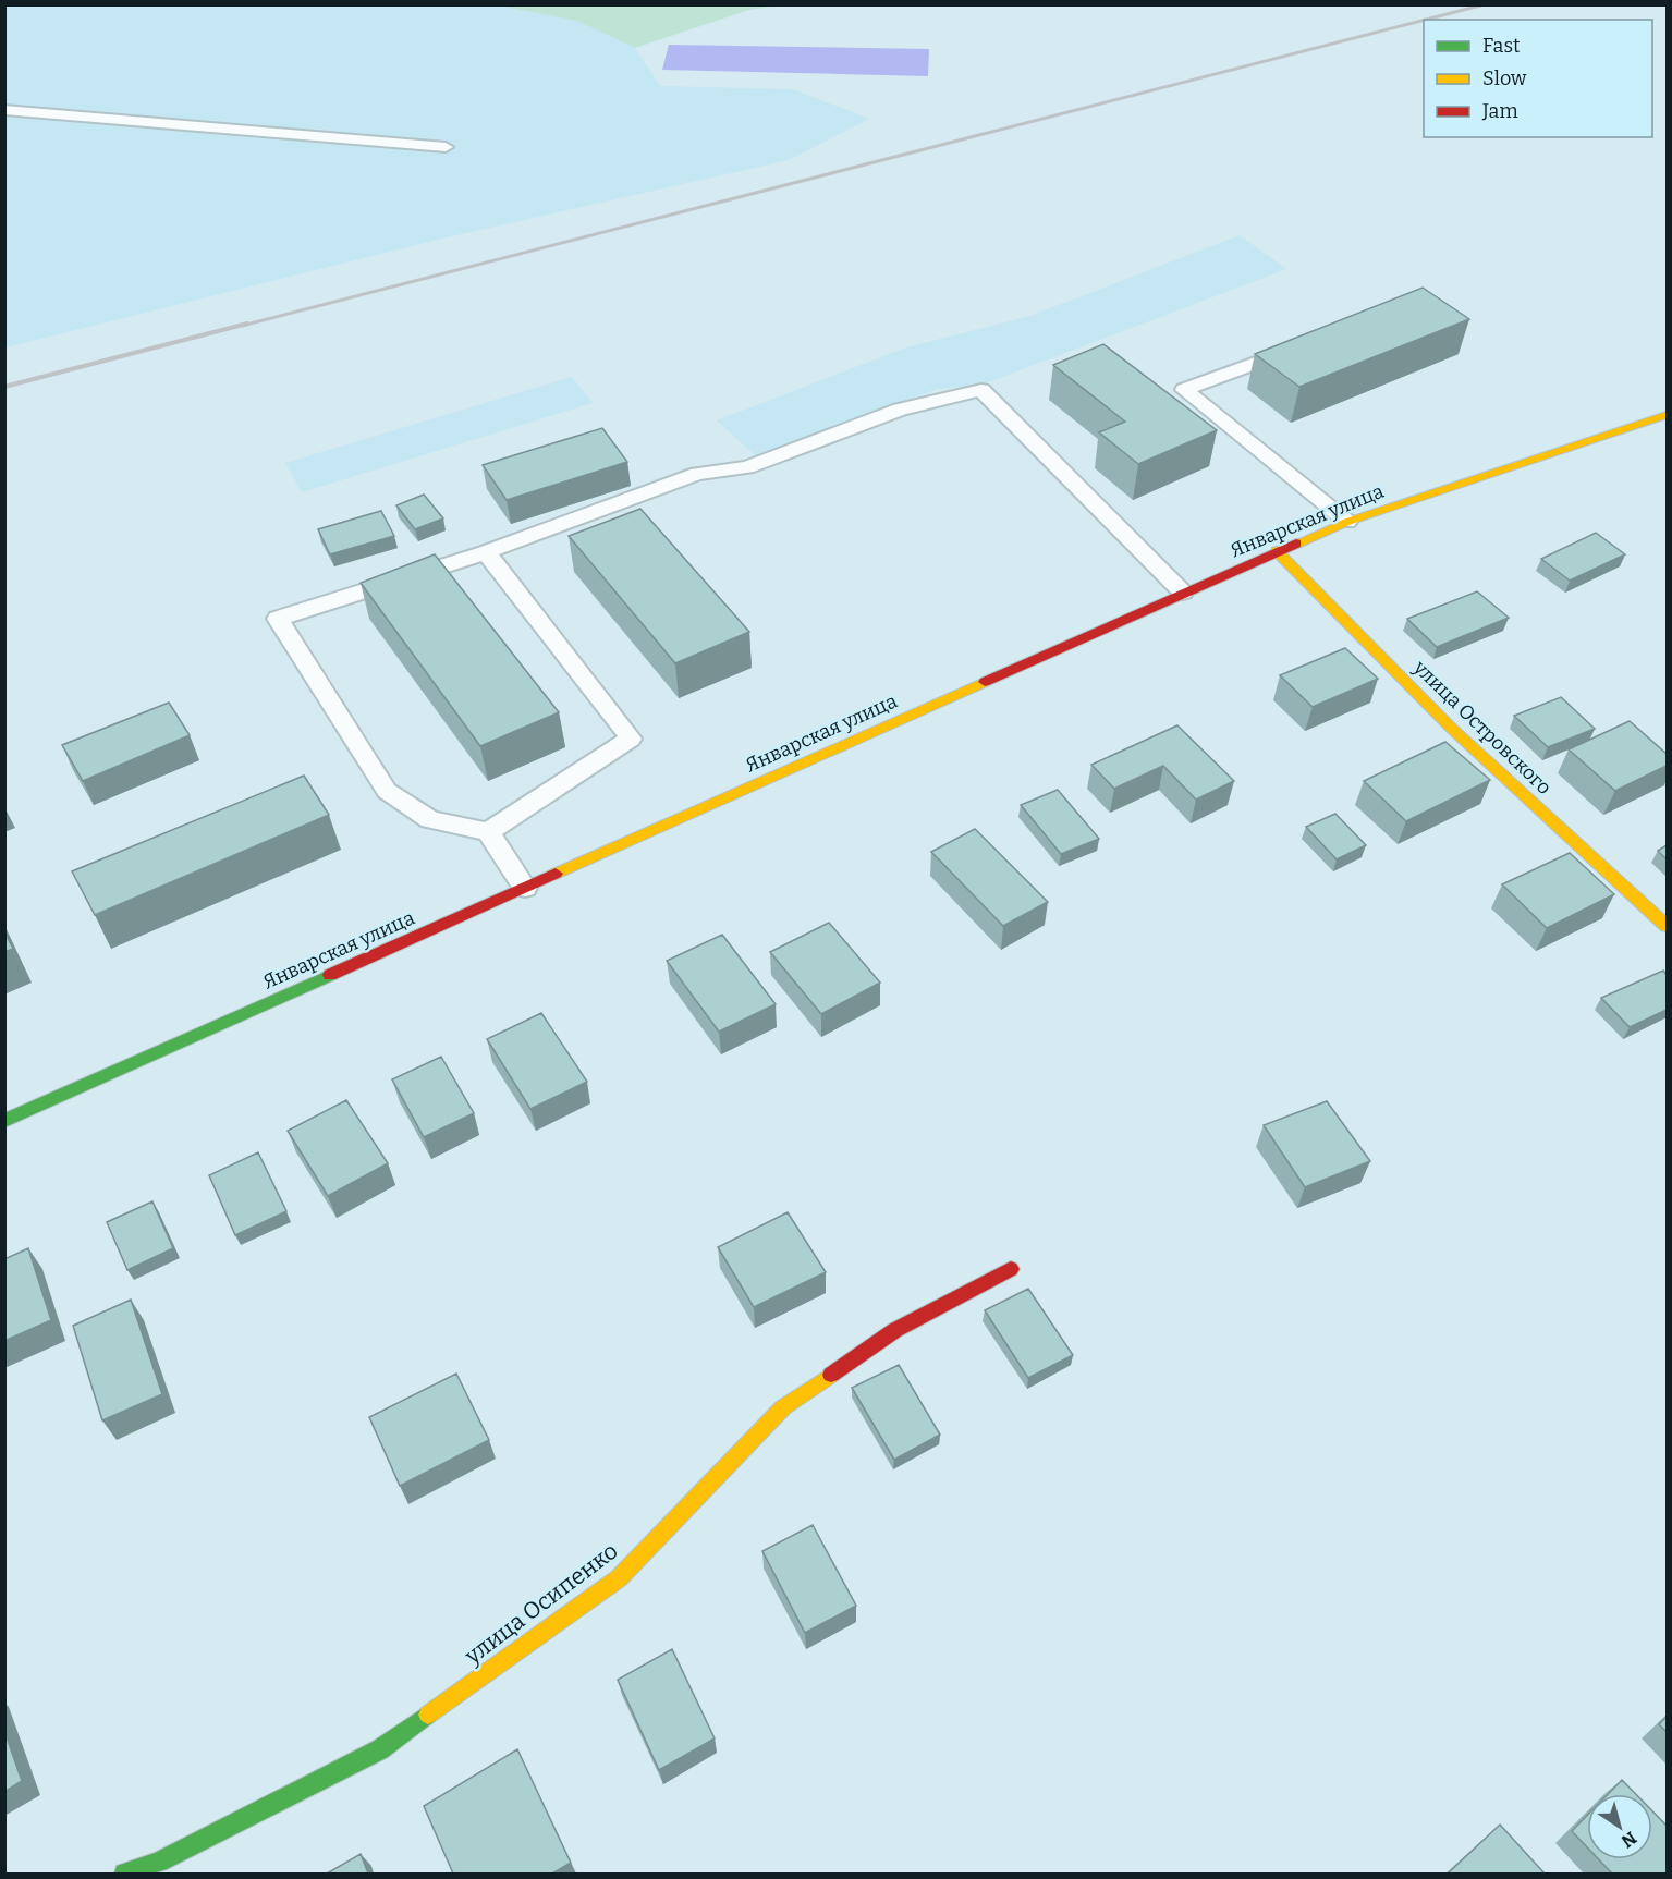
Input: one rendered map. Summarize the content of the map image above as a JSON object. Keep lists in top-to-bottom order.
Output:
{
  "streets": {
    "street": ["Январская улица", "улица Островского", "улица Осипенко"]
  },
  "crossings": [
    ["Январская улица", "улица Островского"]
  ],
  "legend": ["Fast", "Slow", "Jam"],
  "north": "bottom right"
}
